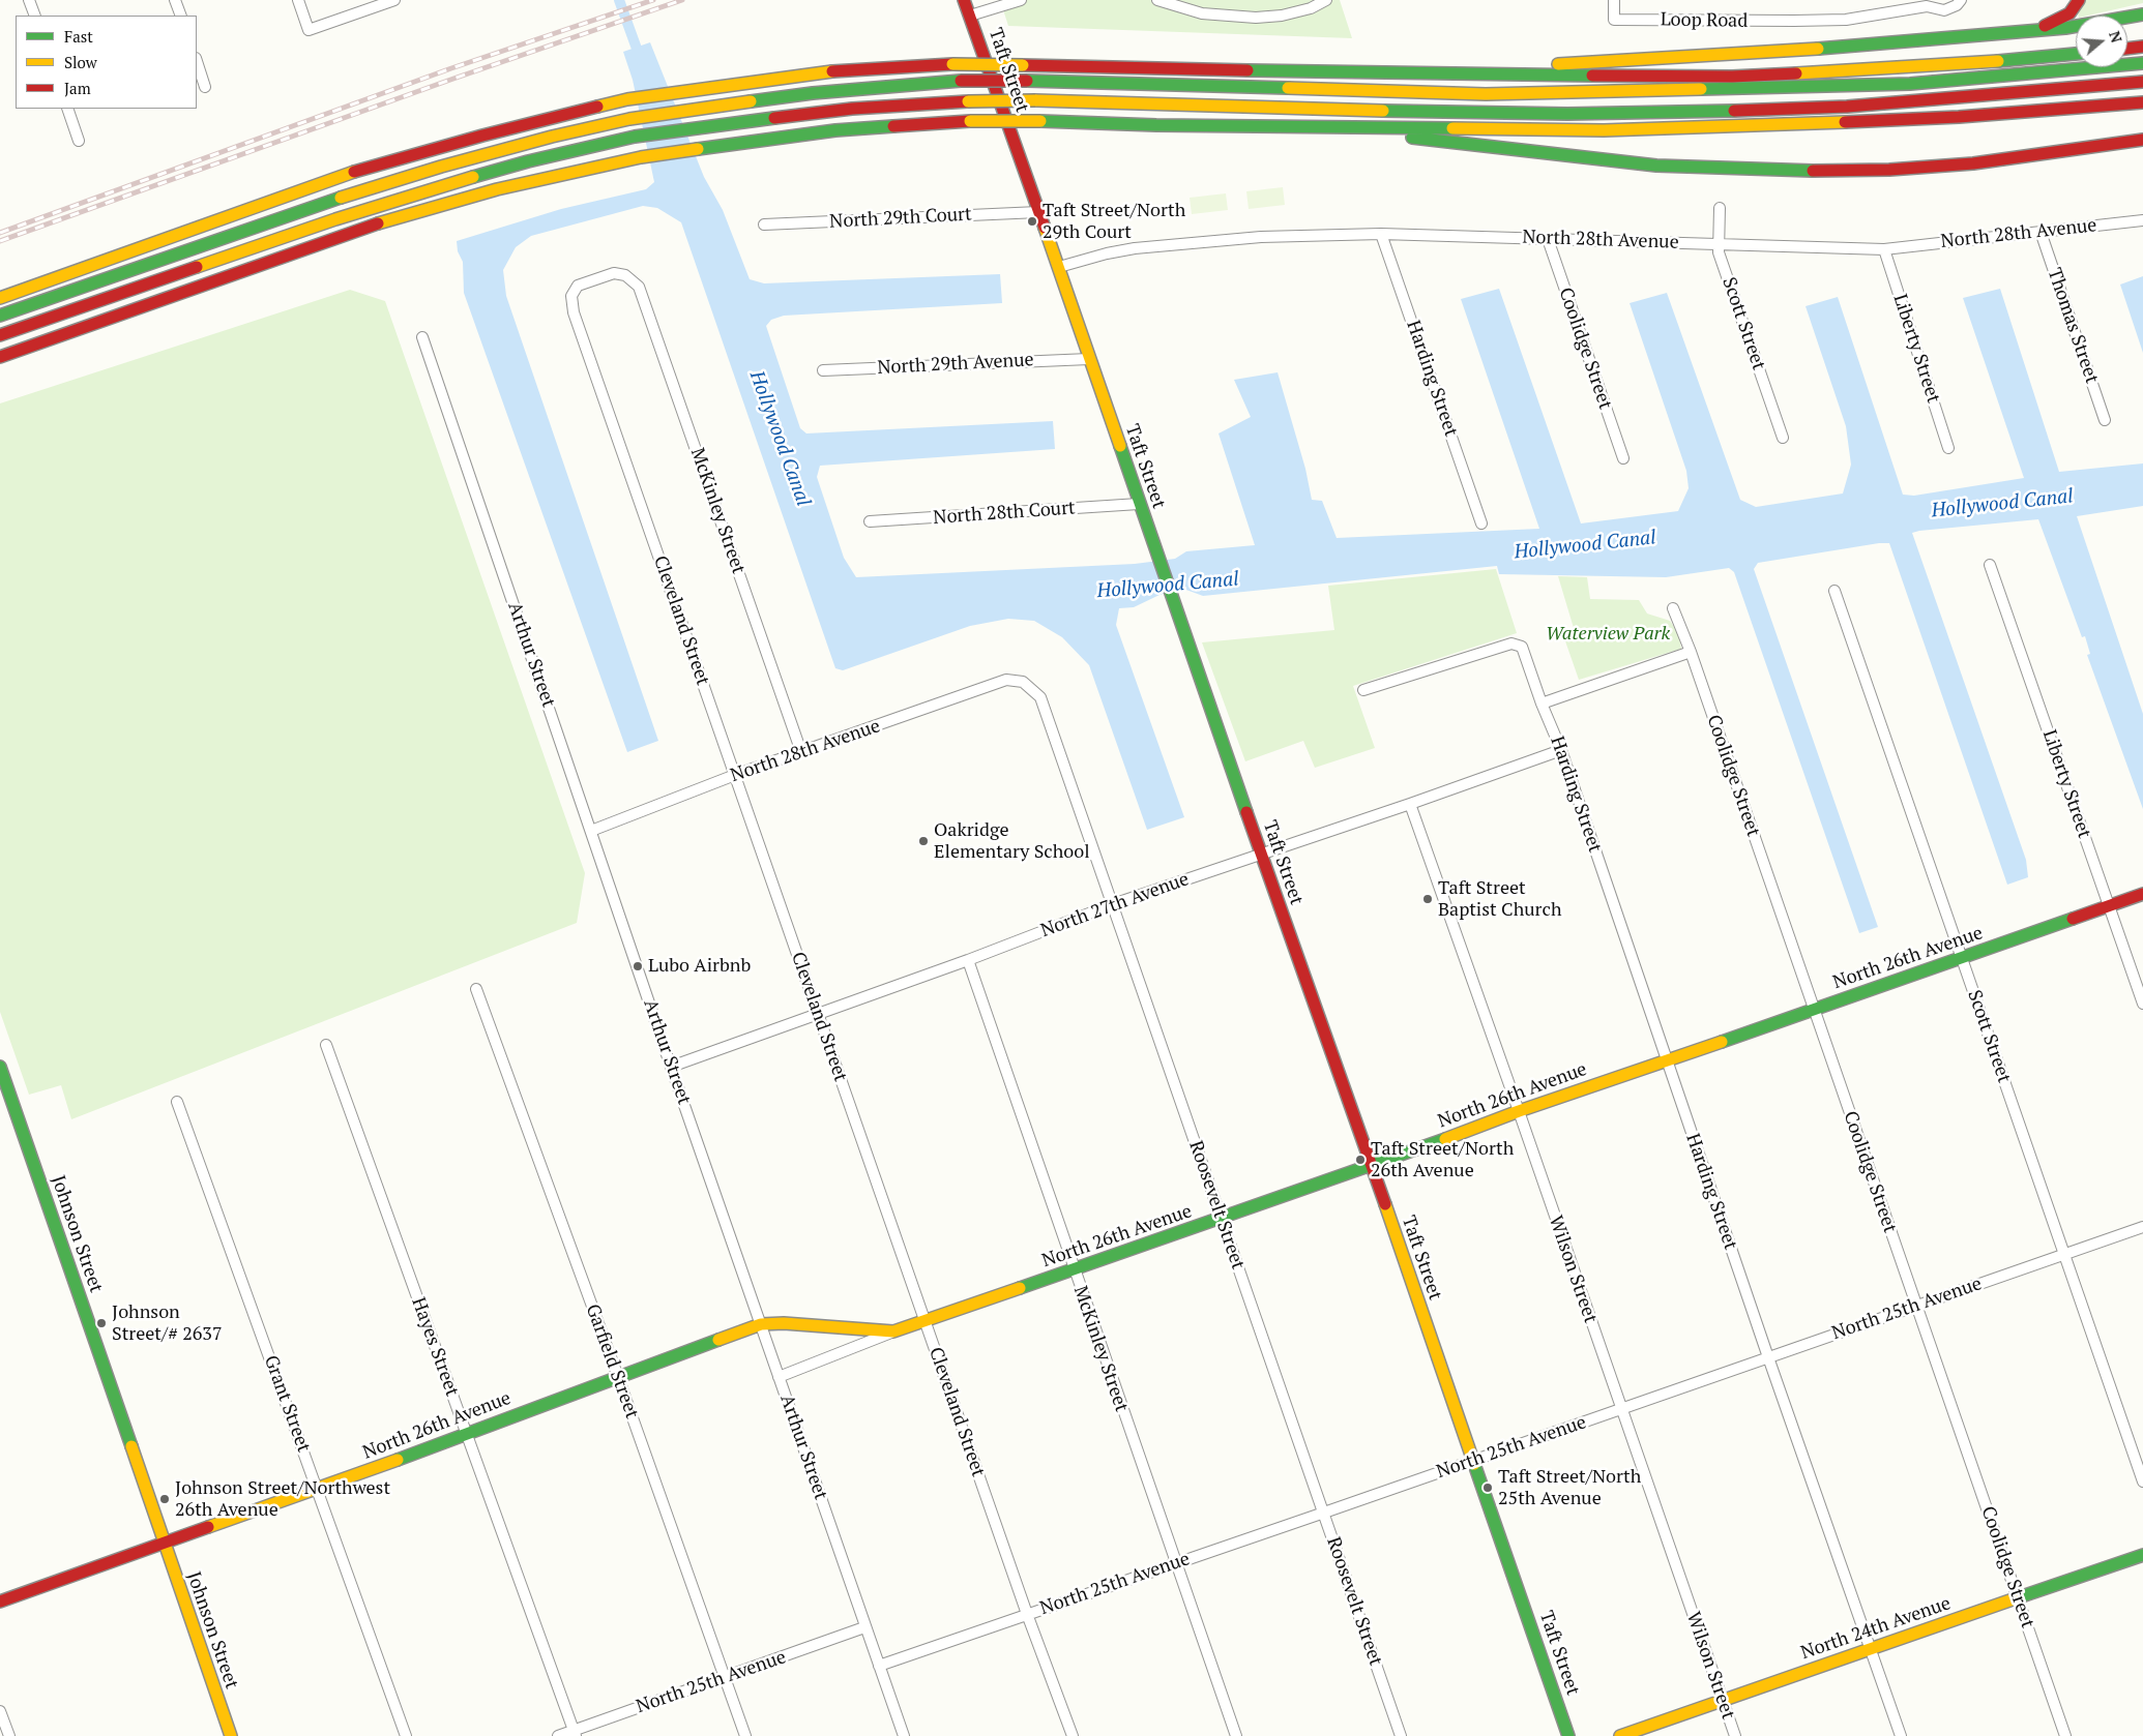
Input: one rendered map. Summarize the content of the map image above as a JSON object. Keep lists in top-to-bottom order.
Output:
{
  "streets": {
    "main road": [
      "Taft Street",
      "North 26th Avenue",
      "Johnson Street",
      "North 24th Avenue"
    ],
    "street": [
      "Loop Road",
      "North 29th Court",
      "North 28th Avenue",
      "Scott Street",
      "Thomas Street",
      "Coolidge Street",
      "Liberty Street",
      "North 29th Avenue",
      "Harding Street",
      "McKinley Street",
      "North 28th Court",
      "Cleveland Street",
      "Arthur Street",
      "North 27th Avenue",
      "Roosevelt Street",
      "Wilson Street",
      "North 25th Avenue",
      "Hayes Street",
      "Garfield Street",
      "Grant Street"
    ]
  },
  "crossings": [
    ["Taft Street", "North 29th Court"],
    ["Taft Street", "North 28th Avenue"],
    ["Taft Street", "North 29th Avenue"],
    ["Taft Street", "North 28th Court"],
    ["Taft Street", "North 27th Avenue"],
    ["Taft Street", "North 26th Avenue"],
    ["Taft Street", "North 25th Avenue"],
    ["North 28th Avenue", "Scott Street"],
    ["North 28th Avenue", "Thomas Street"],
    ["North 28th Avenue", "Coolidge Street"],
    ["North 28th Avenue", "Liberty Street"],
    ["North 28th Avenue", "Harding Street"],
    ["North 28th Avenue", "McKinley Street"],
    ["North 28th Avenue", "Cleveland Street"],
    ["North 28th Avenue", "Arthur Street"],
    ["North 28th Avenue", "Roosevelt Street"],
    ["Scott Street", "North 26th Avenue"],
    ["Scott Street", "North 25th Avenue"],
    ["Coolidge Street", "North 26th Avenue"],
    ["Coolidge Street", "North 25th Avenue"],
    ["Coolidge Street", "North 24th Avenue"],
    ["Liberty Street", "North 26th Avenue"],
    ["Harding Street", "North 27th Avenue"],
    ["Harding Street", "North 26th Avenue"],
    ["Harding Street", "North 25th Avenue"],
    ["Harding Street", "North 24th Avenue"],
    ["McKinley Street", "Cleveland Street"],
    ["McKinley Street", "North 27th Avenue"],
    ["McKinley Street", "North 26th Avenue"],
    ["McKinley Street", "North 25th Avenue"],
    ["Cleveland Street", "North 27th Avenue"],
    ["Cleveland Street", "North 26th Avenue"],
    ["Cleveland Street", "North 25th Avenue"],
    ["Arthur Street", "North 27th Avenue"],
    ["Arthur Street", "North 26th Avenue"],
    ["Arthur Street", "North 25th Avenue"],
    ["North 27th Avenue", "Roosevelt Street"],
    ["North 27th Avenue", "Wilson Street"],
    ["North 26th Avenue", "Roosevelt Street"],
    ["North 26th Avenue", "Johnson Street"],
    ["North 26th Avenue", "Wilson Street"],
    ["North 26th Avenue", "Hayes Street"],
    ["North 26th Avenue", "Garfield Street"],
    ["North 26th Avenue", "Grant Street"],
    ["Roosevelt Street", "North 25th Avenue"],
    ["Wilson Street", "North 25th Avenue"],
    ["Wilson Street", "North 24th Avenue"],
    ["North 25th Avenue", "Hayes Street"],
    ["North 25th Avenue", "Garfield Street"]
  ],
  "water": ["Hollywood Canal"],
  "parks": ["Waterview Park"],
  "places": [
    "Taft Street/North 29th Court",
    "Oakridge Elementary School",
    "Taft Street Baptist Church",
    "Lubo Airbnb",
    "Taft Street/North 26th Avenue",
    "Johnson Street/# 2637",
    "Taft Street/North 25th Avenue",
    "Johnson Street/Northwest 26th Avenue"
  ],
  "legend": ["Fast", "Slow", "Jam"],
  "north": "right"
}
